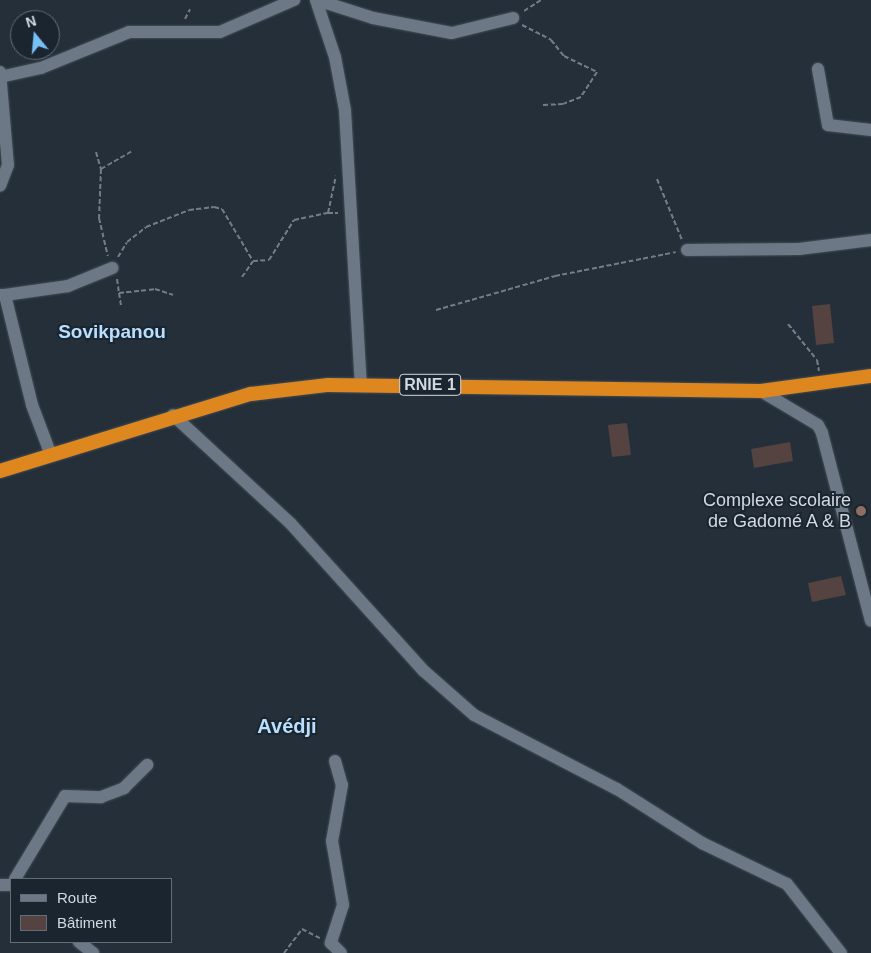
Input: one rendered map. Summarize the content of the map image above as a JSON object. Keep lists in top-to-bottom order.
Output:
{
  "streets": {
    "highway": ["RNIE 1"]
  },
  "districts": ["Sovikpanou", "Avédji"],
  "places": ["Complexe scolaire de Gadomé A & B"],
  "legend": ["Route", "Bâtiment"],
  "north": "top"
}
